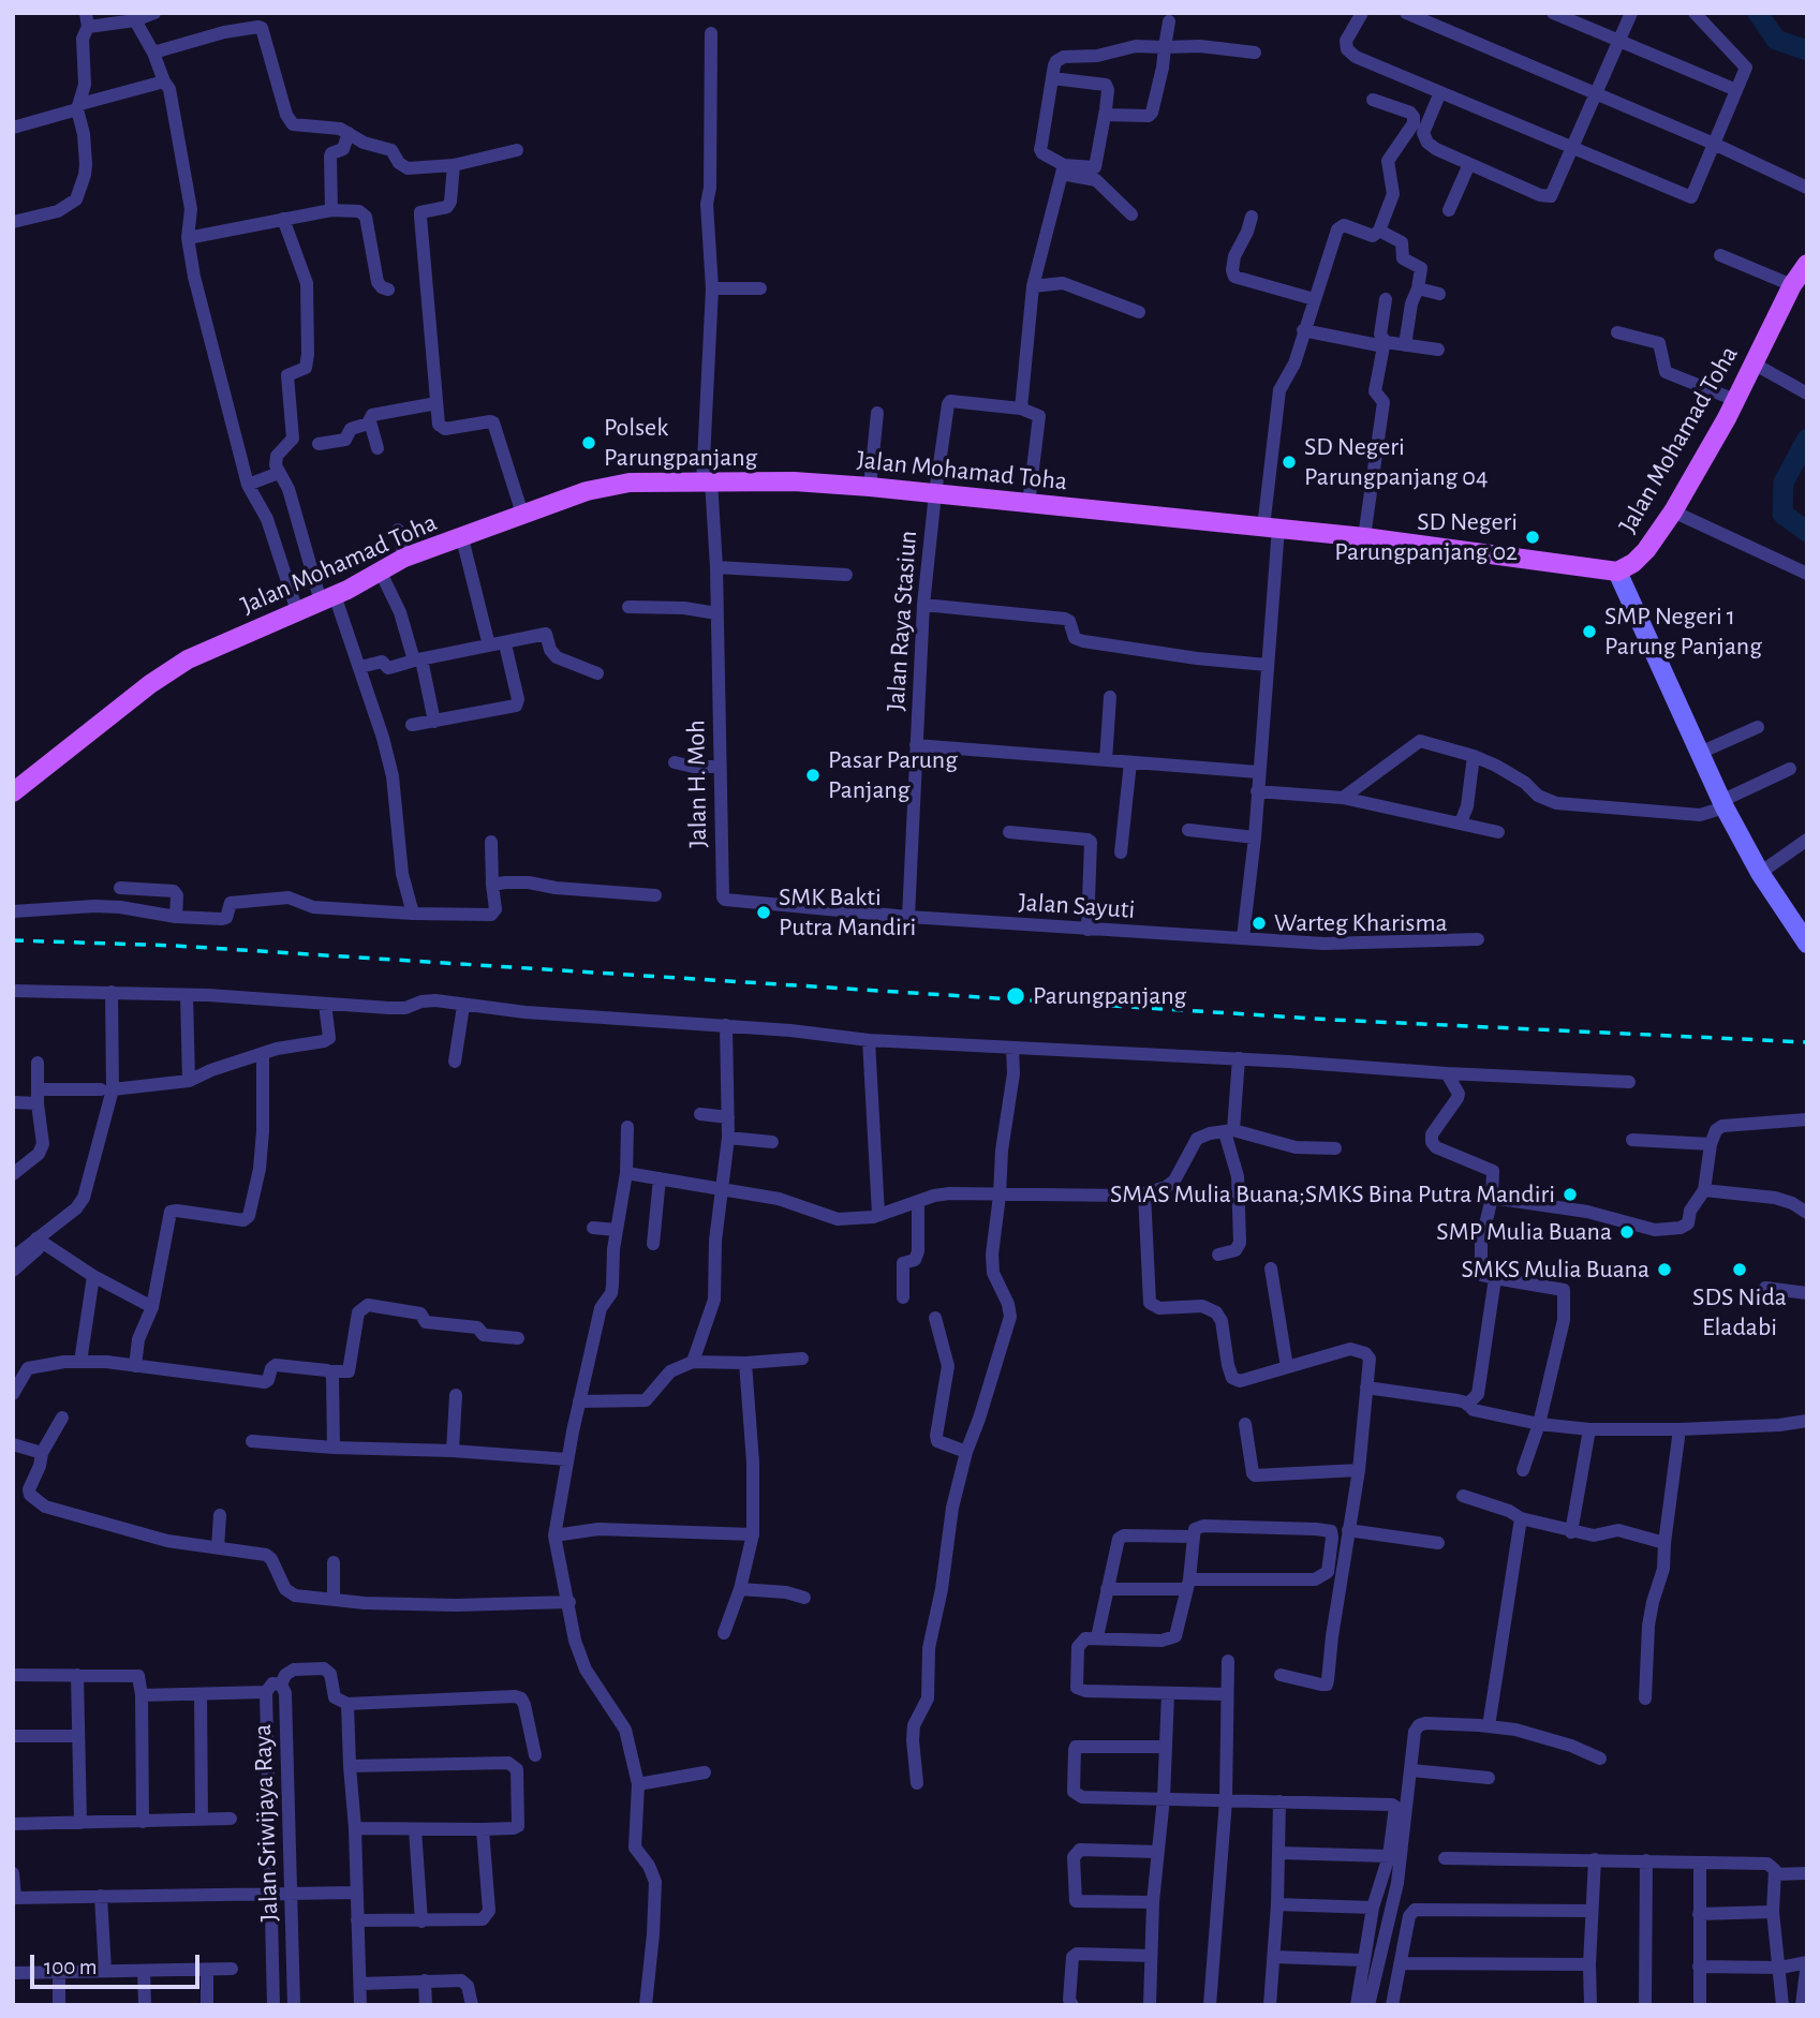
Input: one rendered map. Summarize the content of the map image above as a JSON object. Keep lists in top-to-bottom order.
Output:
{
  "streets": {
    "main road": ["Jalan Mohamad Toha"],
    "street": [
      "Jalan Raya Stasiun",
      "Jalan H. Moh",
      "Jalan Sayuti",
      "Jalan Sriwijaya Raya"
    ]
  },
  "crossings": [
    ["Jalan Mohamad Toha", "Jalan Raya Stasiun"],
    ["Jalan Mohamad Toha", "Jalan H. Moh"],
    ["Jalan Raya Stasiun", "Jalan H. Moh"],
    ["Jalan Raya Stasiun", "Jalan Sayuti"],
    ["Jalan H. Moh", "Jalan Sayuti"]
  ],
  "places": [
    "Polsek Parungpanjang",
    "SD Negeri Parungpanjang 04",
    "SD Negeri Parungpanjang 02",
    "SMP Negeri 1 Parung Panjang",
    "Pasar Parung Panjang",
    "SMK Bakti Putra Mandiri",
    "Warteg Kharisma",
    "Parungpanjang",
    "SMAS Mulia Buana;SMKS Bina Putra Mandiri",
    "SMP Mulia Buana",
    "SMKS Mulia Buana",
    "SDS Nida Eladabi"
  ],
  "scale_bar": "100 m"
}
